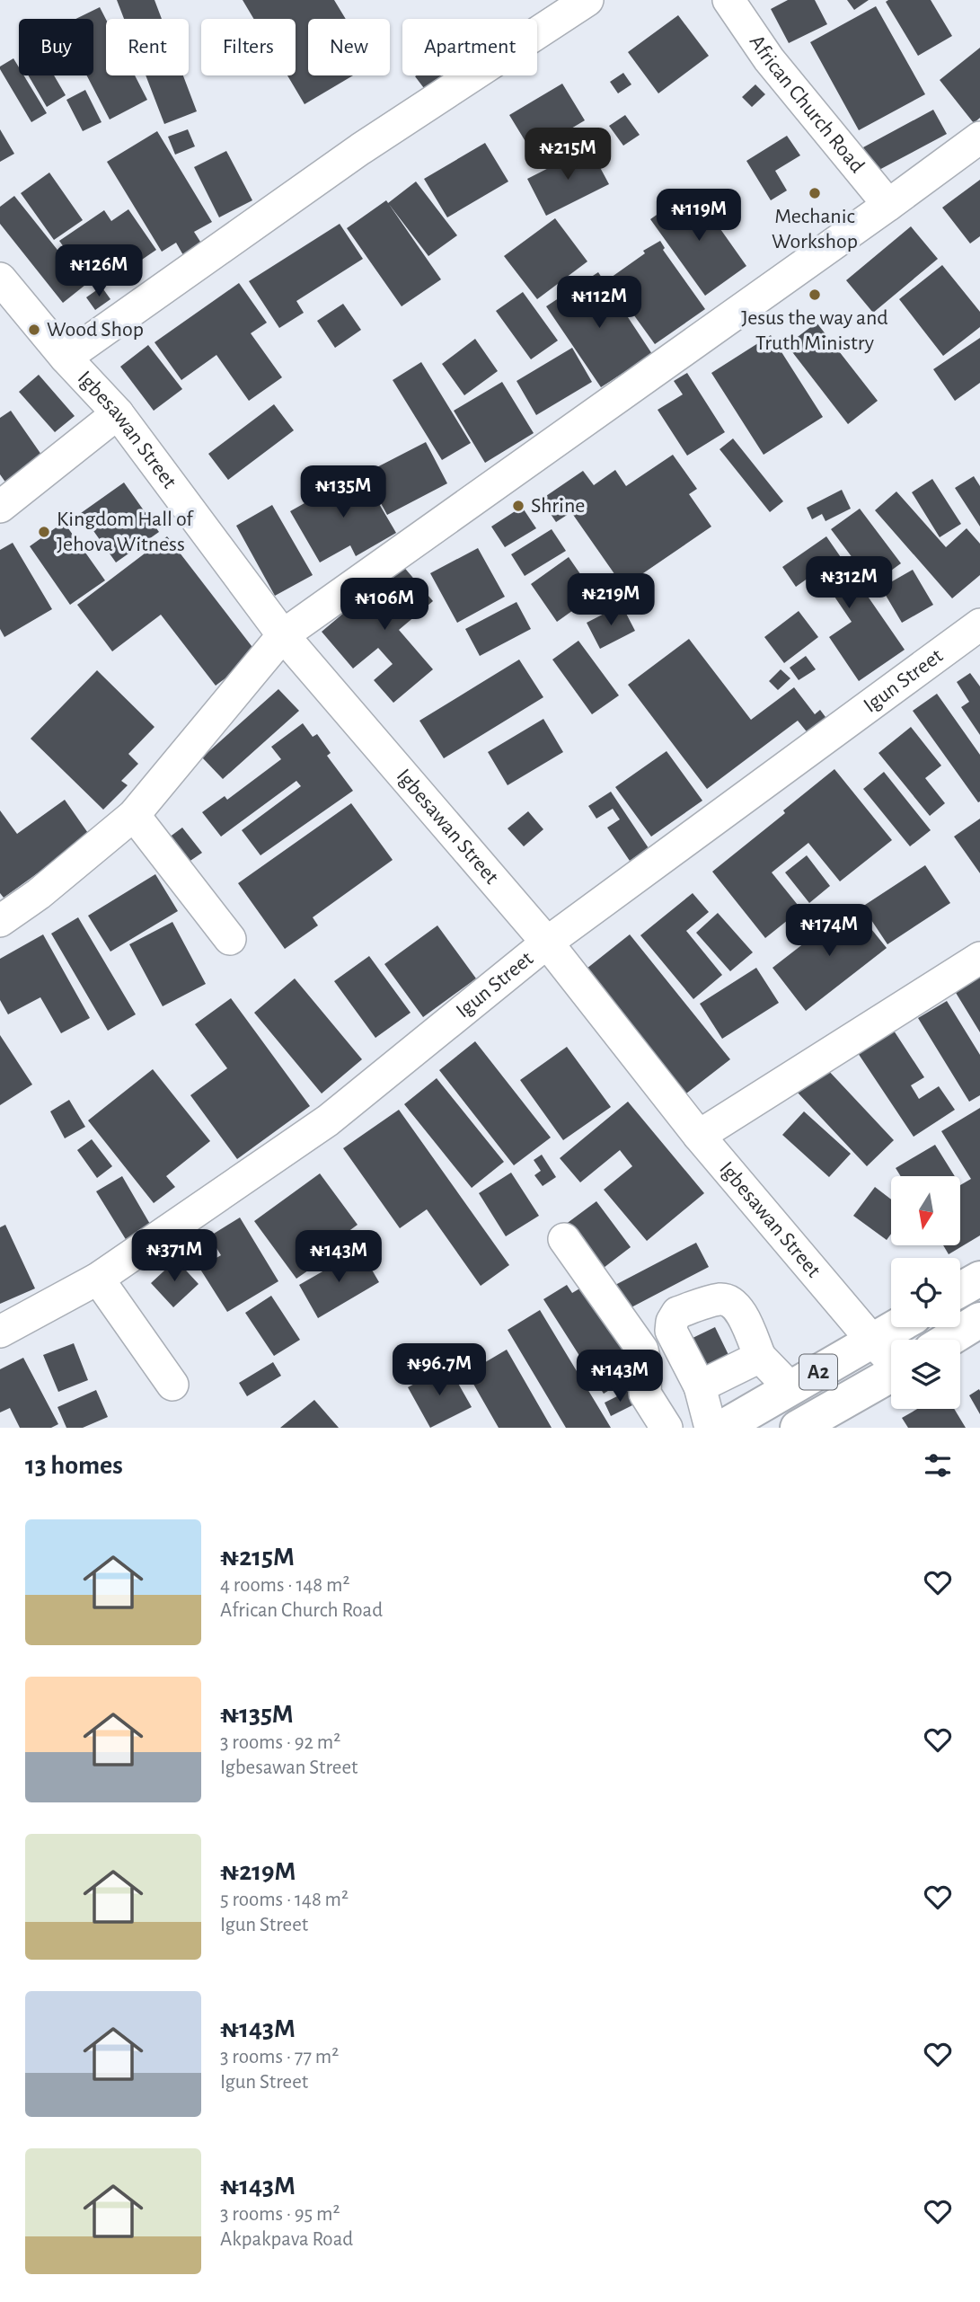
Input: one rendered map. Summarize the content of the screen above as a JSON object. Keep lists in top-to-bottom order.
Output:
{
  "streets": {
    "highway": ["A2"],
    "street": ["African Church Road", "Igbesawan Street", "Igun Street"]
  },
  "crossings": [
    ["Igbesawan Street", "Igun Street"],
    ["Igbesawan Street", "A2"]
  ],
  "places": [
    "Mechanic Workshop",
    "Jesus the way and Truth Ministry",
    "Wood Shop",
    "Shrine",
    "Kingdom Hall of Jehova Witness"
  ],
  "north": "bottom",
  "page": {
    "chip": [
      "Buy",
      "Rent",
      "Filters",
      "New",
      "Apartment"
    ],
    "price": [
      "₦215M",
      "₦119M",
      "₦126M",
      "₦112M",
      "₦135M",
      "₦312M",
      "₦219M",
      "₦106M",
      "₦174M",
      "₦371M",
      "₦143M",
      "₦96.7M",
      "₦143M"
    ],
    "heading": "13 homes",
    "list": [
      {
        "name": "₦215M",
        "note": "4 rooms · 148 m² · African Church Road"
      },
      {
        "name": "₦135M",
        "note": "3 rooms · 92 m² · Igbesawan Street"
      },
      {
        "name": "₦219M",
        "note": "5 rooms · 148 m² · Igun Street"
      },
      {
        "name": "₦143M",
        "note": "3 rooms · 77 m² · Igun Street"
      },
      {
        "name": "₦143M",
        "note": "3 rooms · 95 m² · Akpakpava Road"
      }
    ]
  }
}
